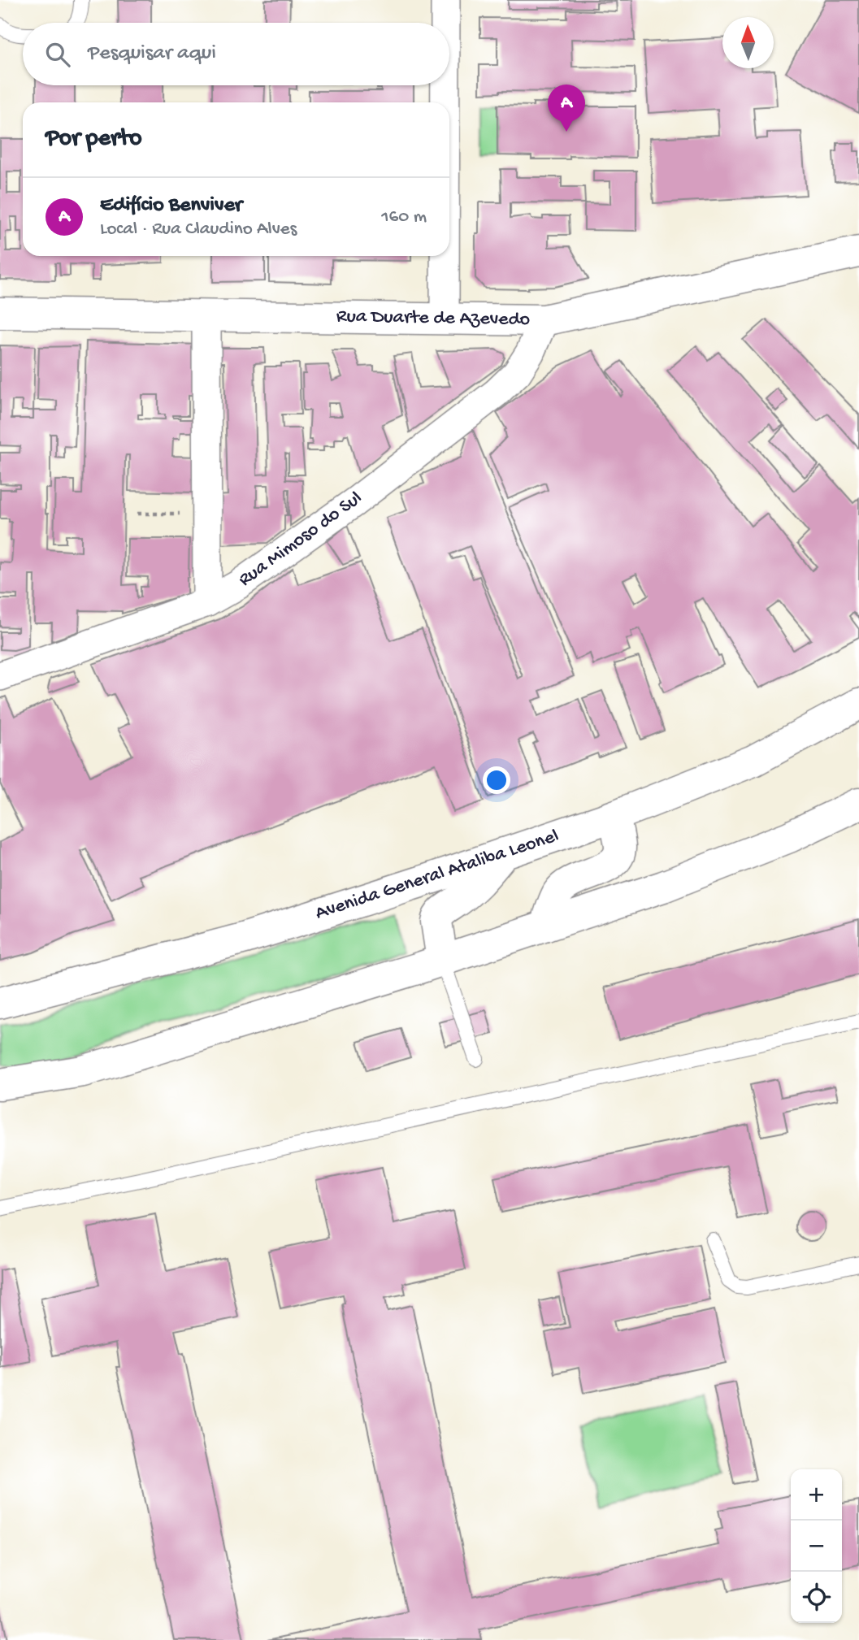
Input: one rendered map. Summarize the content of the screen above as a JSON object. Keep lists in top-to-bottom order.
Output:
{
  "streets": {
    "main road": ["Rua Duarte de Azevedo", "Avenida General Ataliba Leonel"],
    "street": ["Rua Mimoso do Sul"]
  },
  "crossings": [
    ["Rua Duarte de Azevedo", "Rua Mimoso do Sul"]
  ],
  "north": "top",
  "page": {
    "search": "Pesquisar aqui",
    "pins": "A",
    "heading": "Por perto",
    "list": [
      {
        "mark": "A",
        "name": "Edifício Benviver",
        "note": "Local · Rua Claudino Alves",
        "value": "160 m"
      }
    ],
    "map_buttons": ["+", "−"]
  }
}
